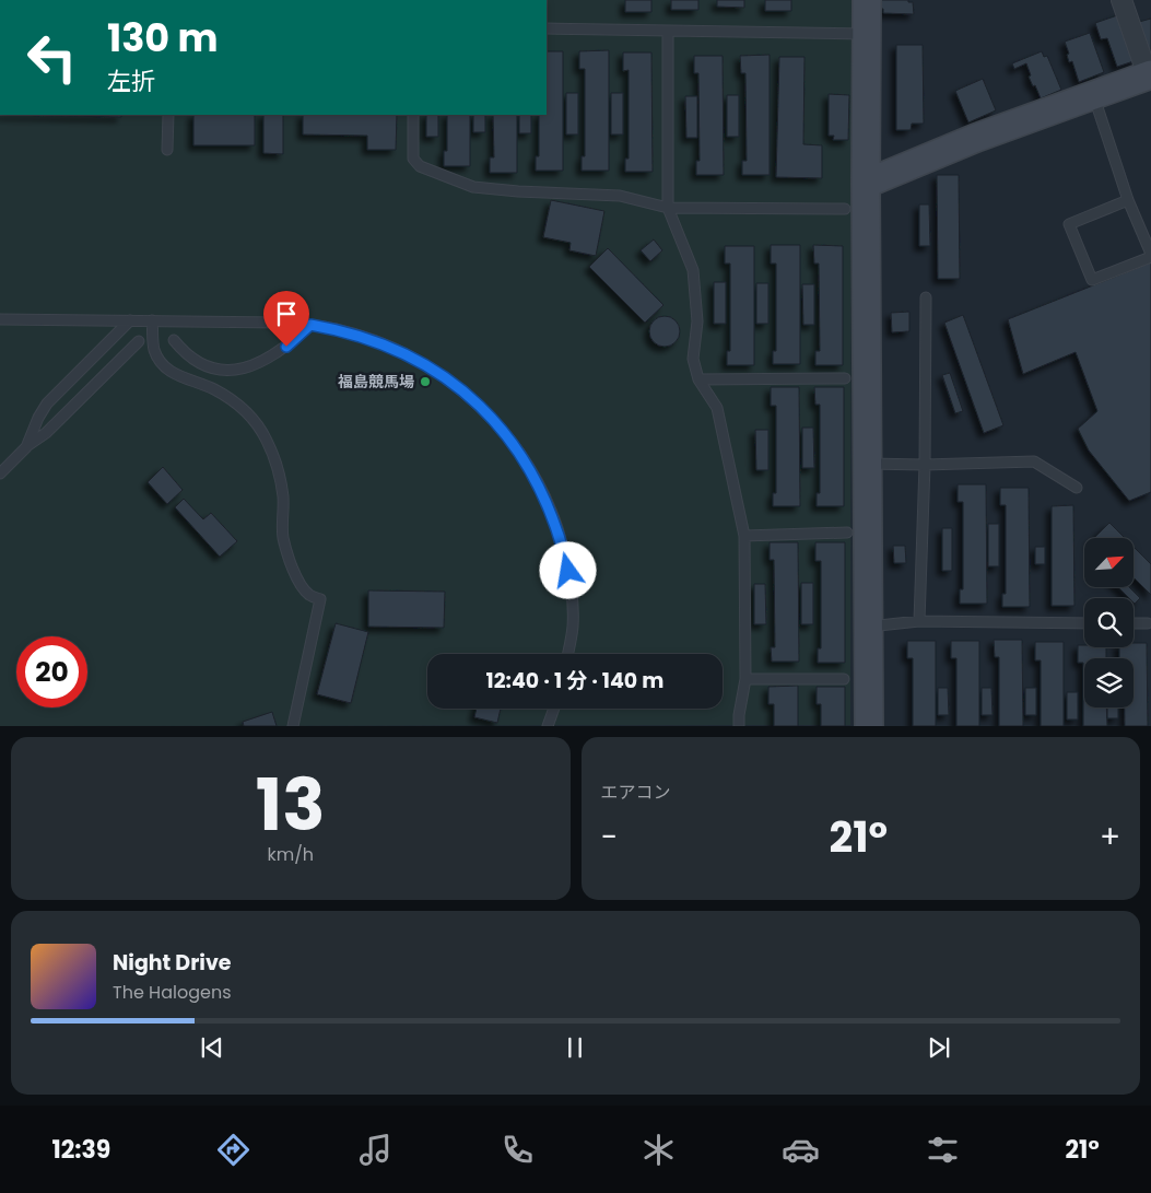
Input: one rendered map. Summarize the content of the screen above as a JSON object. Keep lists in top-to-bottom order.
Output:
{
  "places": ["福島競馬場"],
  "north": "top right",
  "page": {
    "turn": ["130 m", "左折"],
    "limit": "20",
    "trip": "12:40 · 1 分 · 140 m",
    "tile": [
      ["13", "km/h"],
      "エアコン"
    ],
    "heat": ["−", "21°", "+"],
    "song": ["Night Drive", "The Halogens"],
    "tabs": ["12:39", "21°"]
  }
}
